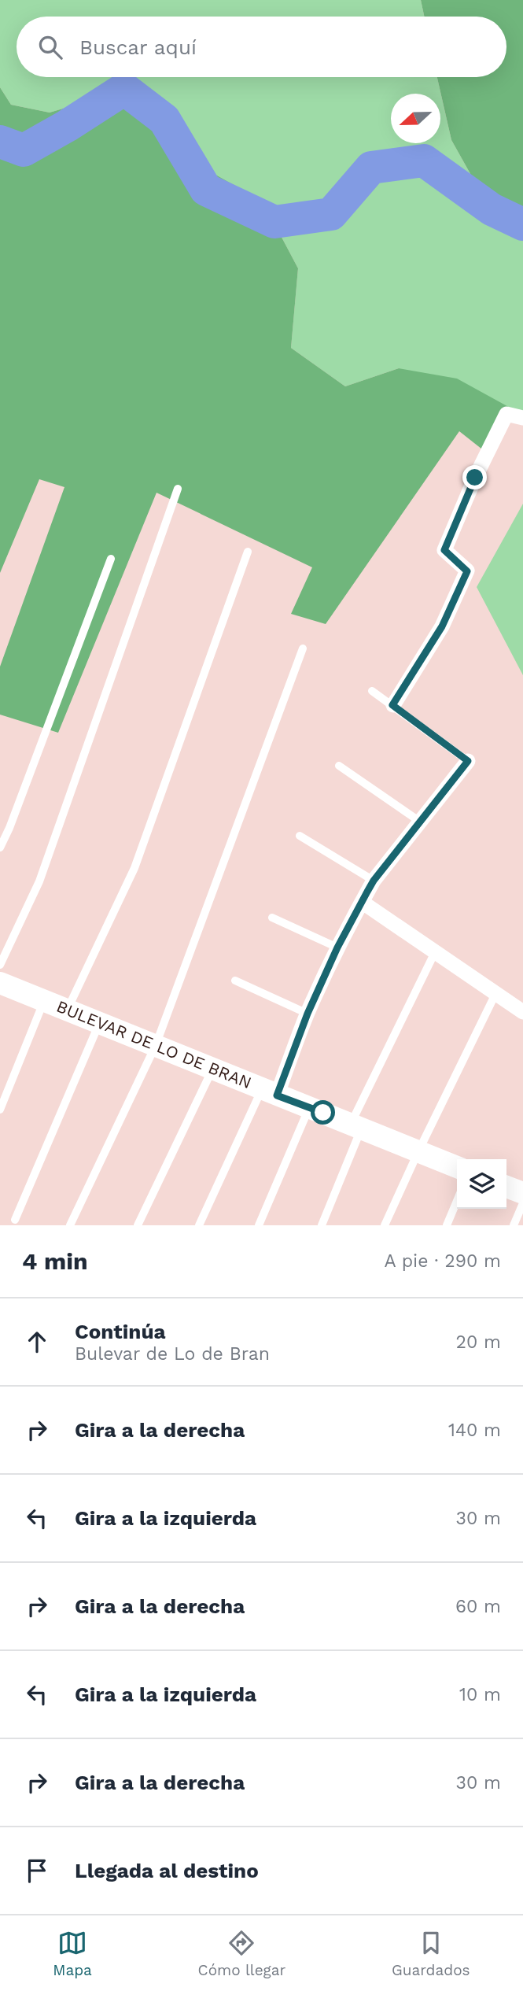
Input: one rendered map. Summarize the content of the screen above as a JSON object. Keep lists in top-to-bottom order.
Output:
{
  "streets": {
    "street": ["BULEVAR DE LO DE BRAN"]
  },
  "north": "left",
  "page": {
    "search": "Buscar aquí",
    "heading": ["4 min", "A pie · 290 m"],
    "list": [
      ["Continúa", "Bulevar de Lo de Bran", "20 m"],
      ["Gira a la derecha", "140 m"],
      ["Gira a la izquierda", "30 m"],
      ["Gira a la derecha", "60 m"],
      ["Gira a la izquierda", "10 m"],
      ["Gira a la derecha", "30 m"],
      "Llegada al destino"
    ],
    "nav": ["Mapa", "Cómo llegar", "Guardados"]
  }
}
